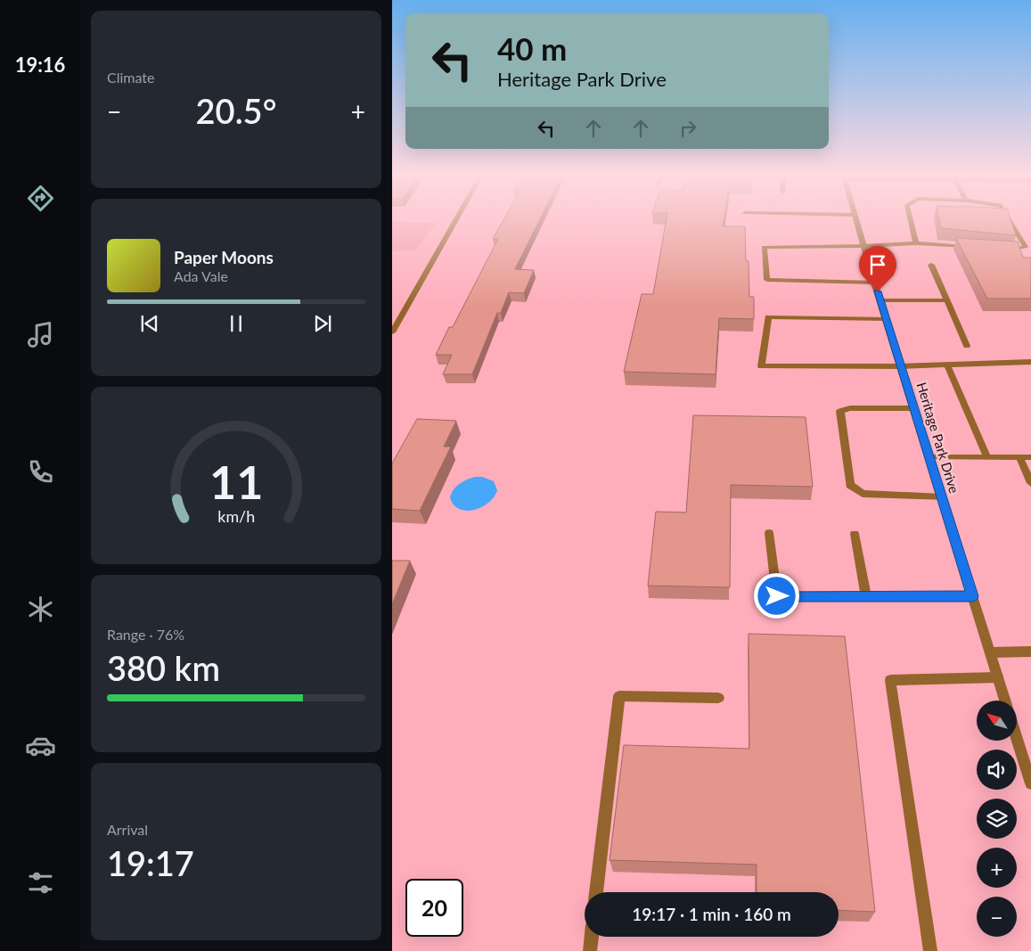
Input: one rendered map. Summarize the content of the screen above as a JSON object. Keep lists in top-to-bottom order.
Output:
{
  "streets": {
    "street": ["Heritage Park Drive"]
  },
  "north": "top left",
  "page": {
    "tabs": "19:16",
    "tile": [
      "Climate",
      ["Range · 76%", "380 km"],
      ["Arrival", "19:17"]
    ],
    "turn": ["40 m", "Heritage Park Drive"],
    "heat": ["−", "20.5°", "+"],
    "song": ["Paper Moons", "Ada Vale"],
    "map_buttons": ["+", "−"],
    "limit": "20",
    "trip": "19:17 · 1 min · 160 m",
    "gauge": ["11", "km/h"]
  }
}
